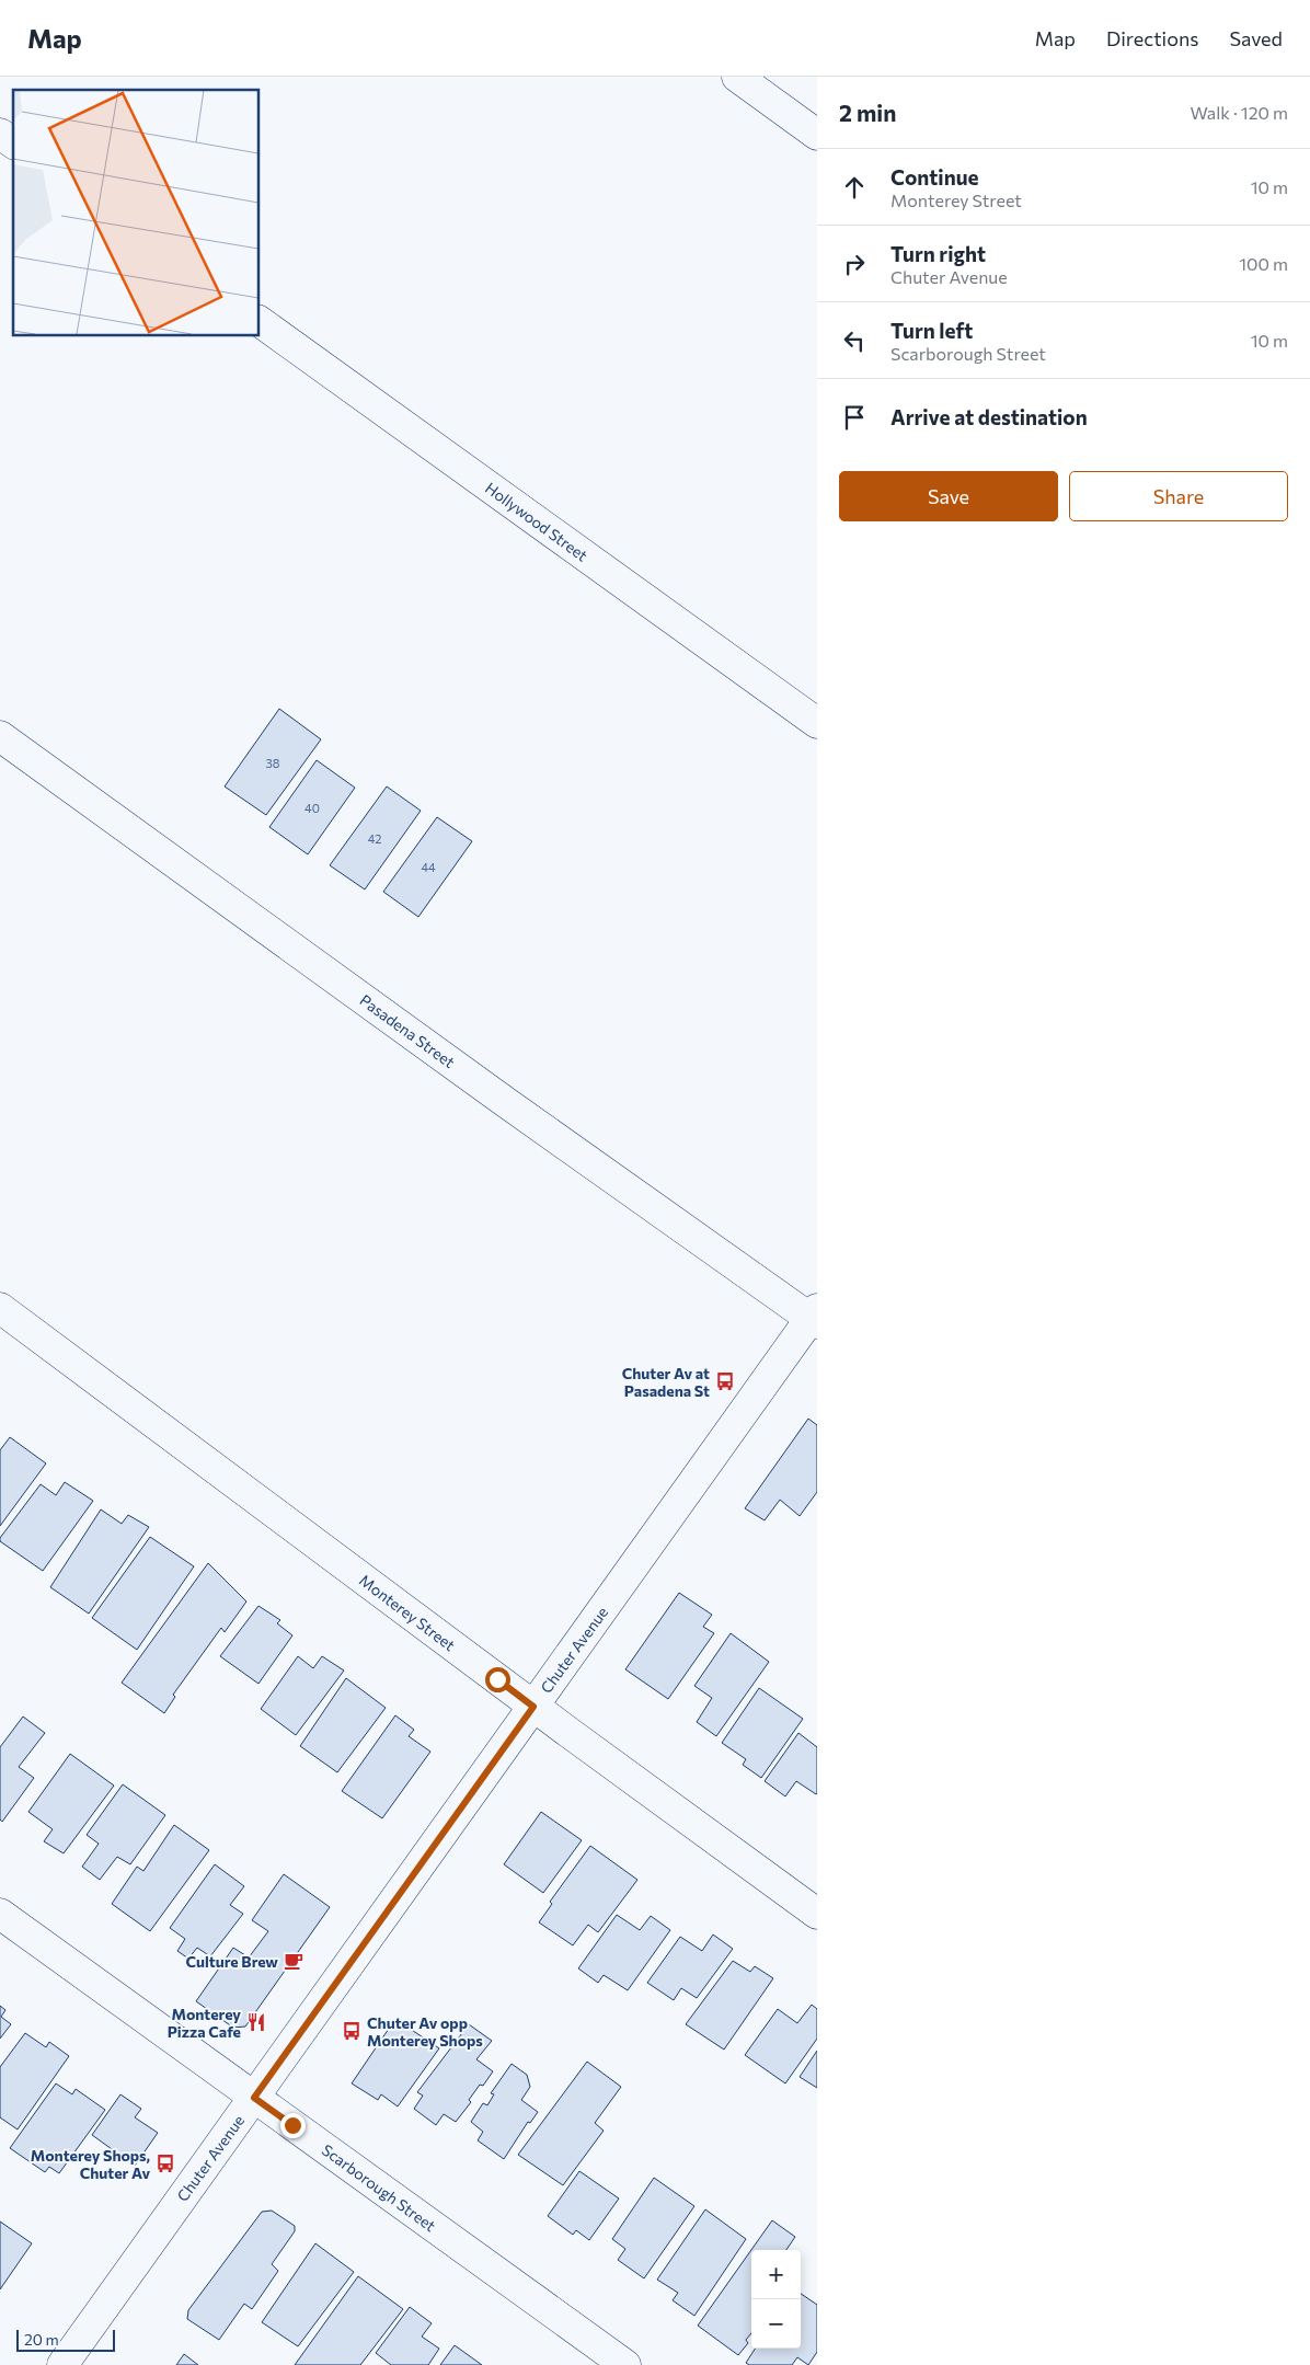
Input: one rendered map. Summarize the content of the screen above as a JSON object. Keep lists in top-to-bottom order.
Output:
{
  "streets": {
    "street": [
      "Hollywood Street",
      "Pasadena Street",
      "Monterey Street",
      "Chuter Avenue",
      "Scarborough Street"
    ]
  },
  "crossings": [
    ["Pasadena Street", "Chuter Avenue"],
    ["Monterey Street", "Chuter Avenue"],
    ["Chuter Avenue", "Scarborough Street"]
  ],
  "places": {
    "bus stop": ["Chuter Av at Pasadena St", "Chuter Av opp Monterey Shops", "Monterey Shops, Chuter Av"],
    "cafe": ["Culture Brew"],
    "restaurant": ["Monterey Pizza Cafe"]
  },
  "house_numbers": [
    "38",
    "40",
    "42",
    "44"
  ],
  "scale_bar": "20 m",
  "page": {
    "header": "Map",
    "nav": ["Map", "Directions", "Saved"],
    "heading": ["2 min", "Walk · 120 m"],
    "list": [
      ["Continue", "Monterey Street", "10 m"],
      ["Turn right", "Chuter Avenue", "100 m"],
      ["Turn left", "Scarborough Street", "10 m"],
      "Arrive at destination"
    ],
    "buttons": ["Save", "Share"],
    "map_buttons": ["+", "−"],
    "scale": "20 m"
  }
}
